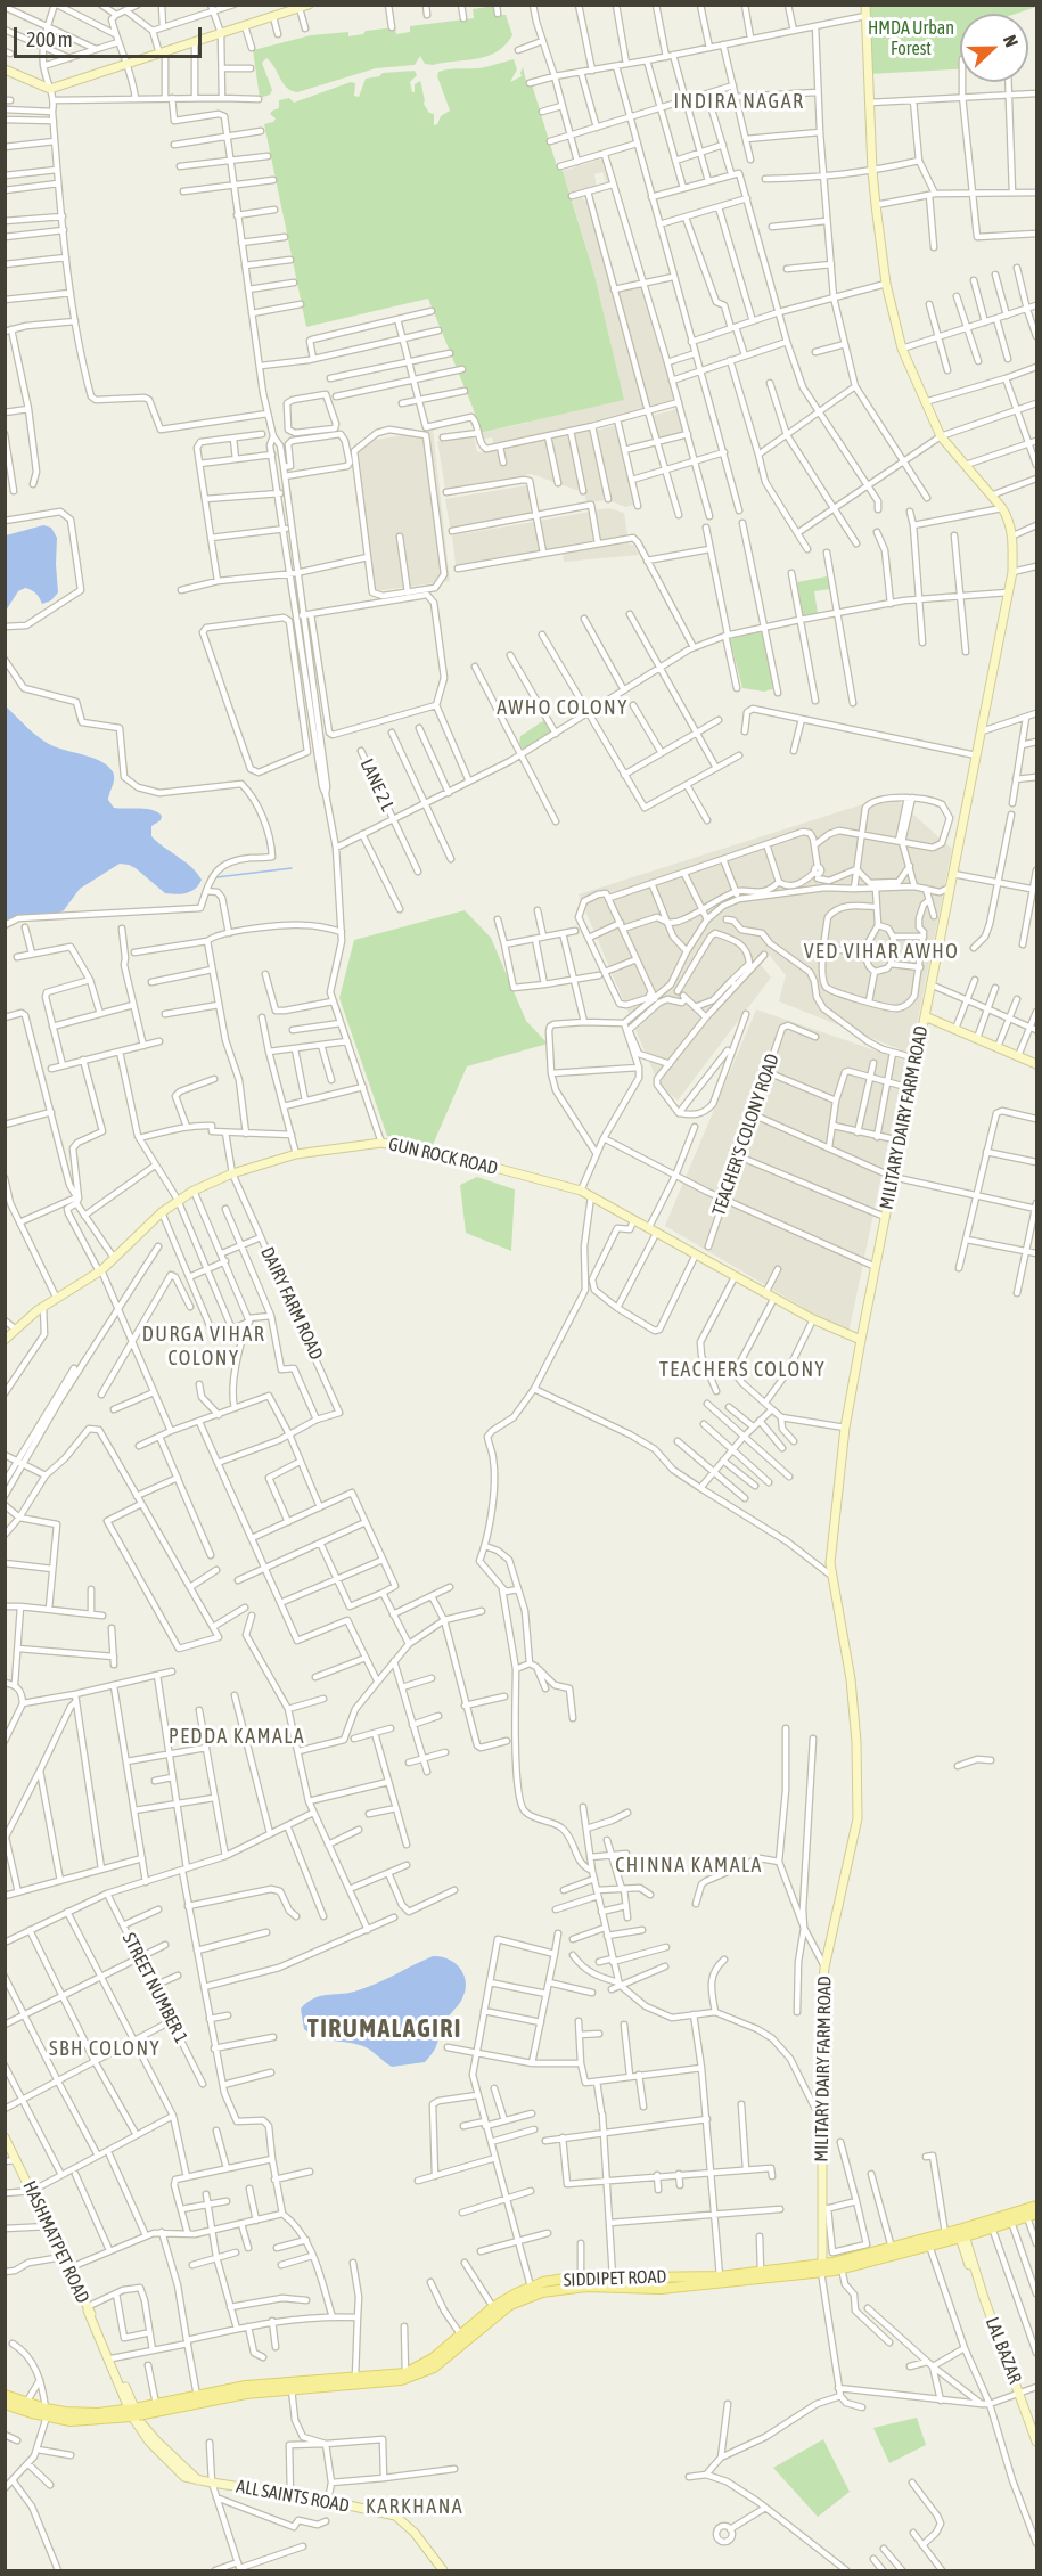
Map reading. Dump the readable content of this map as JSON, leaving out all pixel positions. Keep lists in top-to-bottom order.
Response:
{
  "streets": {
    "main road": [
      "MILITARY DAIRY FARM ROAD",
      "GUN ROCK ROAD",
      "HASHMATPET ROAD",
      "SIDDIPET ROAD",
      "LAL BAZAR",
      "ALL SAINTS ROAD"
    ],
    "street": [
      "LANE 2 L",
      "TEACHER'S COLONY ROAD",
      "DAIRY FARM ROAD",
      "STREET NUMBER 1"
    ]
  },
  "crossings": [
    ["MILITARY DAIRY FARM ROAD", "GUN ROCK ROAD"],
    ["MILITARY DAIRY FARM ROAD", "SIDDIPET ROAD"],
    ["GUN ROCK ROAD", "DAIRY FARM ROAD"],
    ["HASHMATPET ROAD", "SIDDIPET ROAD"],
    ["HASHMATPET ROAD", "ALL SAINTS ROAD"],
    ["SIDDIPET ROAD", "LAL BAZAR"],
    ["SIDDIPET ROAD", "ALL SAINTS ROAD"]
  ],
  "districts": [
    "INDIRA NAGAR",
    "AWHO COLONY",
    "VED VIHAR AWHO",
    "DURGA VIHAR COLONY",
    "TEACHERS COLONY",
    "PEDDA KAMALA",
    "CHINNA KAMALA",
    "TIRUMALAGIRI",
    "SBH COLONY",
    "KARKHANA"
  ],
  "parks": ["HMDA Urban Forest"],
  "scale_bar": "200 m",
  "north": "right"
}
